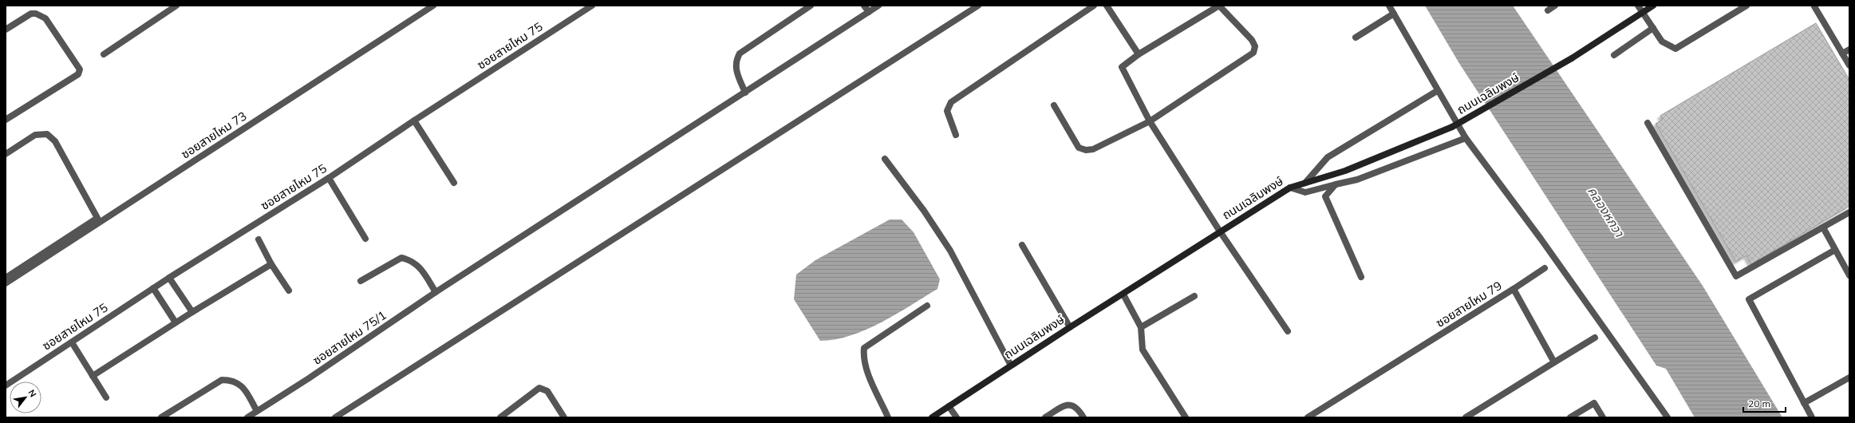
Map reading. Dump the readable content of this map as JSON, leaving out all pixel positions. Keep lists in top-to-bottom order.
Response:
{
  "streets": {
    "main road": ["ถนนเฉลิมพงษ์"],
    "street": [
      "ซอยสายไหม 75",
      "ซอยสายไหม 73",
      "ซอยสายไหม 79",
      "ซอยสายไหม 75/1"
    ]
  },
  "water": ["คลองหกวา"],
  "scale_bar": "20 m",
  "north": "top right"
}
